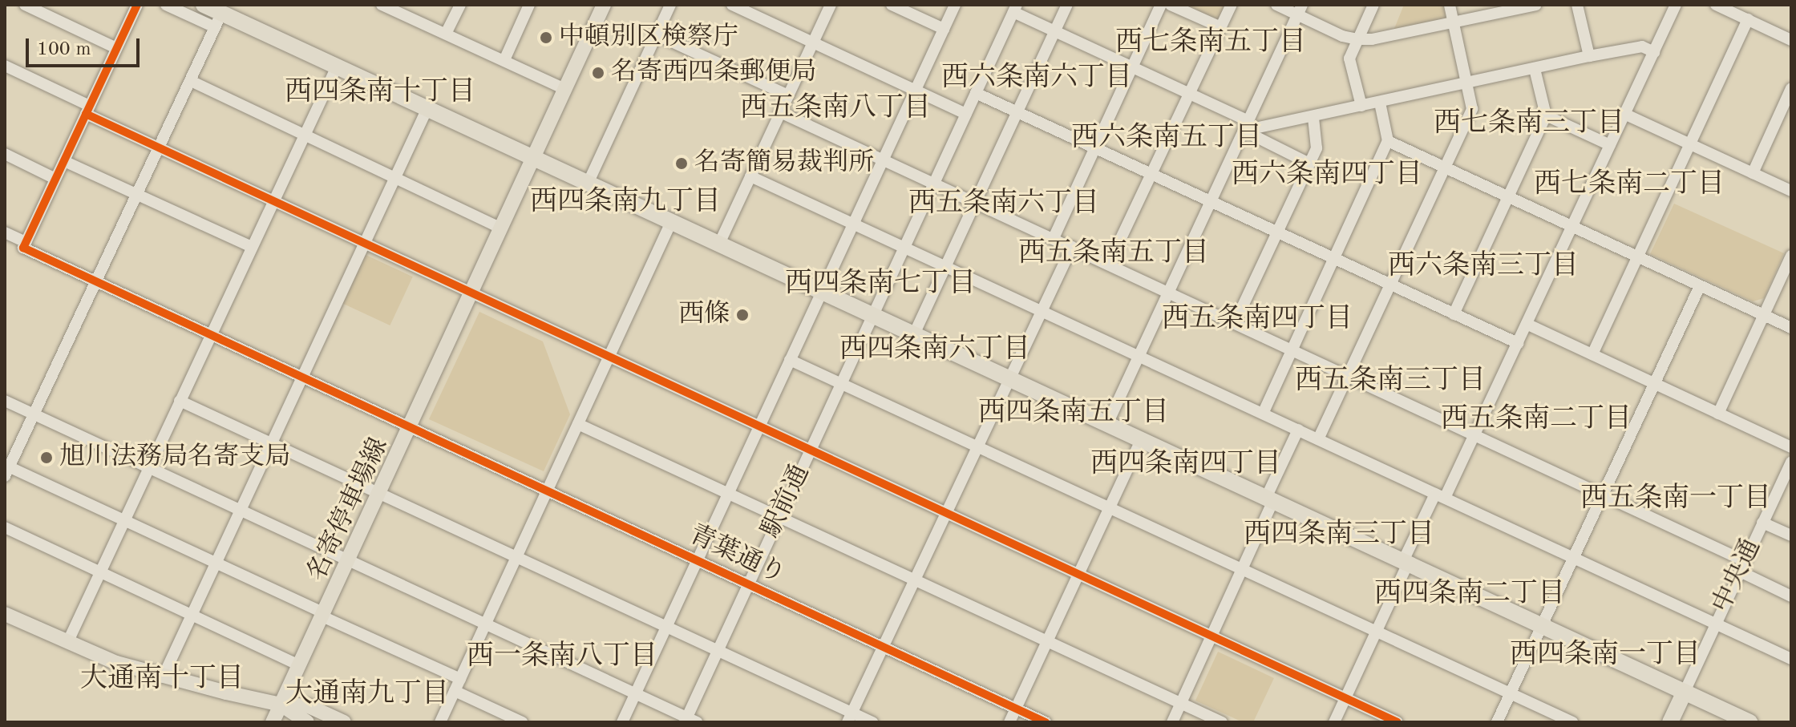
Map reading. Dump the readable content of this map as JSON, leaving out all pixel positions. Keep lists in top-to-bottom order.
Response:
{
  "streets": {
    "main road": ["名寄停車場線"],
    "street": ["駅前通", "青葉通り", "中央通"]
  },
  "crossings": [
    ["駅前通", "青葉通り"],
    ["名寄停車場線", "青葉通り"]
  ],
  "districts": [
    "西七条南五丁目",
    "西六条南六丁目",
    "西四条南十丁目",
    "西五条南八丁目",
    "西七条南三丁目",
    "西六条南五丁目",
    "西六条南四丁目",
    "西七条南二丁目",
    "西四条南九丁目",
    "西五条南六丁目",
    "西五条南五丁目",
    "西六条南三丁目",
    "西四条南七丁目",
    "西五条南四丁目",
    "西四条南六丁目",
    "西五条南三丁目",
    "西四条南五丁目",
    "西五条南二丁目",
    "西四条南四丁目",
    "西五条南一丁目",
    "西四条南三丁目",
    "西四条南二丁目",
    "西四条南一丁目",
    "西一条南八丁目",
    "大通南十丁目",
    "大通南九丁目"
  ],
  "places": [
    "中頓別区検察庁",
    "名寄西四条郵便局",
    "名寄簡易裁判所",
    "西條",
    "旭川法務局名寄支局"
  ],
  "scale_bar": "100 m"
}
